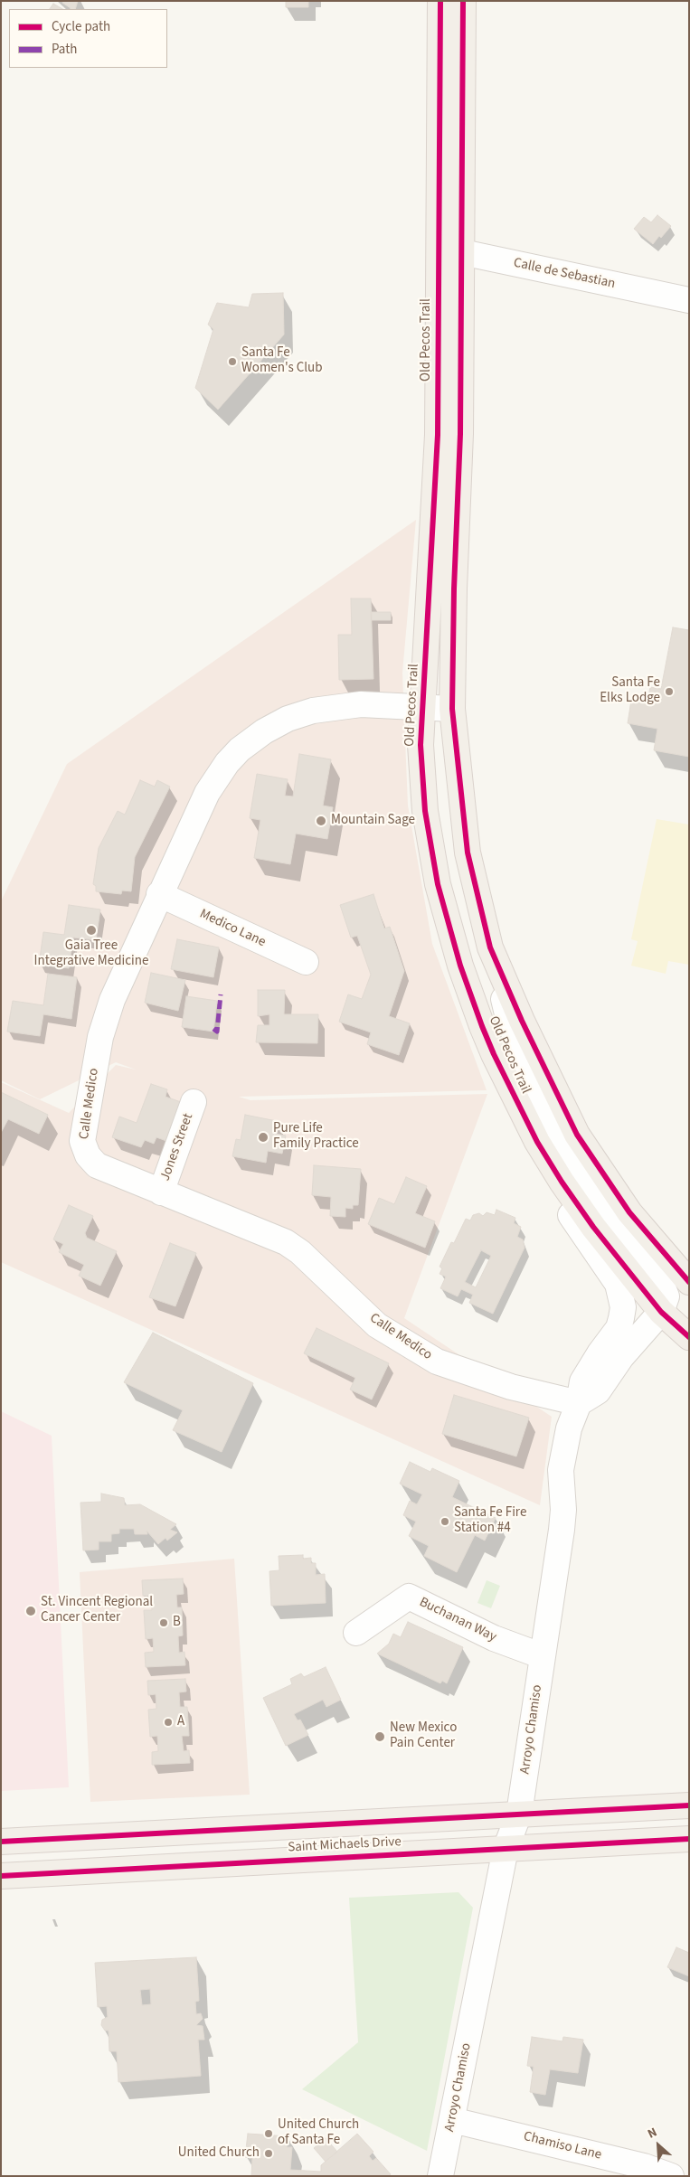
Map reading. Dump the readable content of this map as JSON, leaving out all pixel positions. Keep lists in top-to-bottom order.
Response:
{
  "streets": {
    "main road": ["Old Pecos Trail", "Saint Michaels Drive"],
    "street": [
      "Calle de Sebastian",
      "Medico Lane",
      "Calle Medico",
      "Jones Street",
      "Buchanan Way",
      "Arroyo Chamiso",
      "Chamiso Lane"
    ]
  },
  "crossings": [
    ["Calle de Sebastian", "Old Pecos Trail"],
    ["Old Pecos Trail", "Calle Medico"],
    ["Old Pecos Trail", "Arroyo Chamiso"],
    ["Medico Lane", "Calle Medico"],
    ["Calle Medico", "Jones Street"],
    ["Calle Medico", "Arroyo Chamiso"],
    ["Buchanan Way", "Arroyo Chamiso"],
    ["Arroyo Chamiso", "Saint Michaels Drive"],
    ["Arroyo Chamiso", "Chamiso Lane"]
  ],
  "places": [
    "Santa Fe Women's Club",
    "Santa Fe Elks Lodge",
    "Mountain Sage",
    "Gaia Tree Integrative Medicine",
    "Pure Life Family Practice",
    "Santa Fe Fire Station #4",
    "St. Vincent Regional Cancer Center",
    "B",
    "A",
    "New Mexico Pain Center",
    "United Church of Santa Fe",
    "United Church"
  ],
  "legend": ["Cycle path", "Path"],
  "north": "top left"
}
